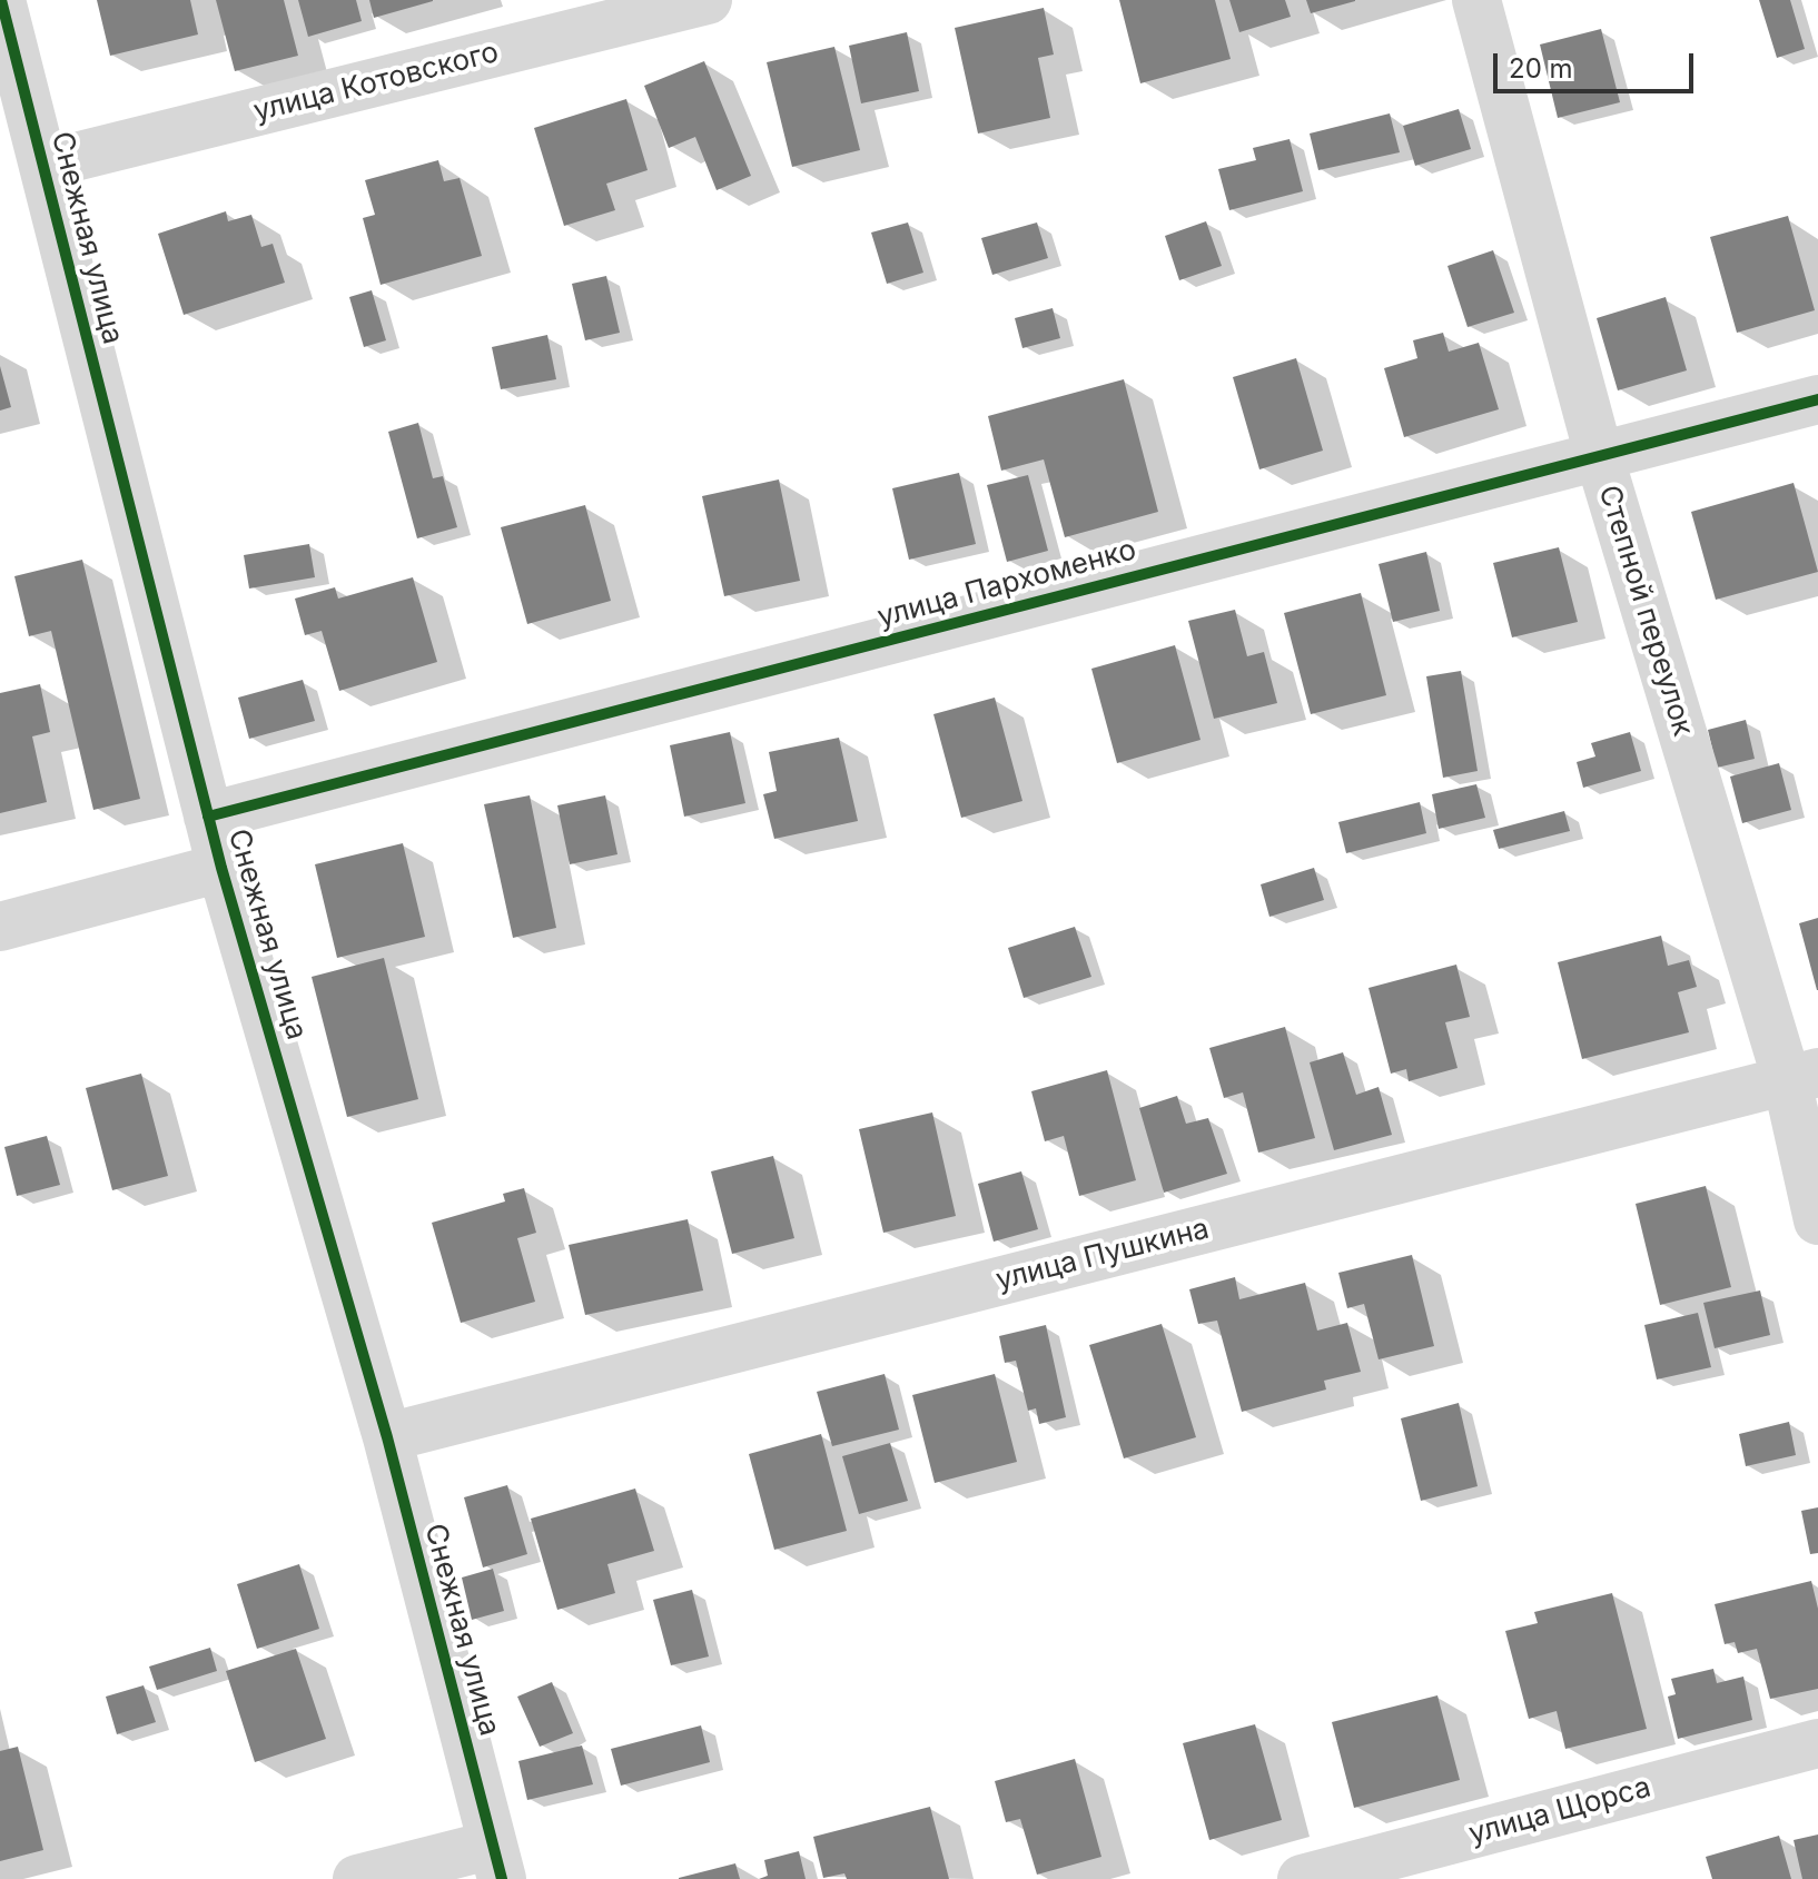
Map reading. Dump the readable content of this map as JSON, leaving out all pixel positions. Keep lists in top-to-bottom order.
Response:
{
  "streets": {
    "street": [
      "улица Котовского",
      "Снежная улица",
      "улица Пархоменко",
      "Степной переулок",
      "улица Пушкина",
      "улица Щорса"
    ]
  },
  "crossings": [
    ["улица Котовского", "Снежная улица"],
    ["Снежная улица", "улица Пархоменко"],
    ["Снежная улица", "улица Пушкина"],
    ["улица Пархоменко", "Степной переулок"],
    ["Степной переулок", "улица Пушкина"]
  ],
  "scale_bar": "20 m"
}
